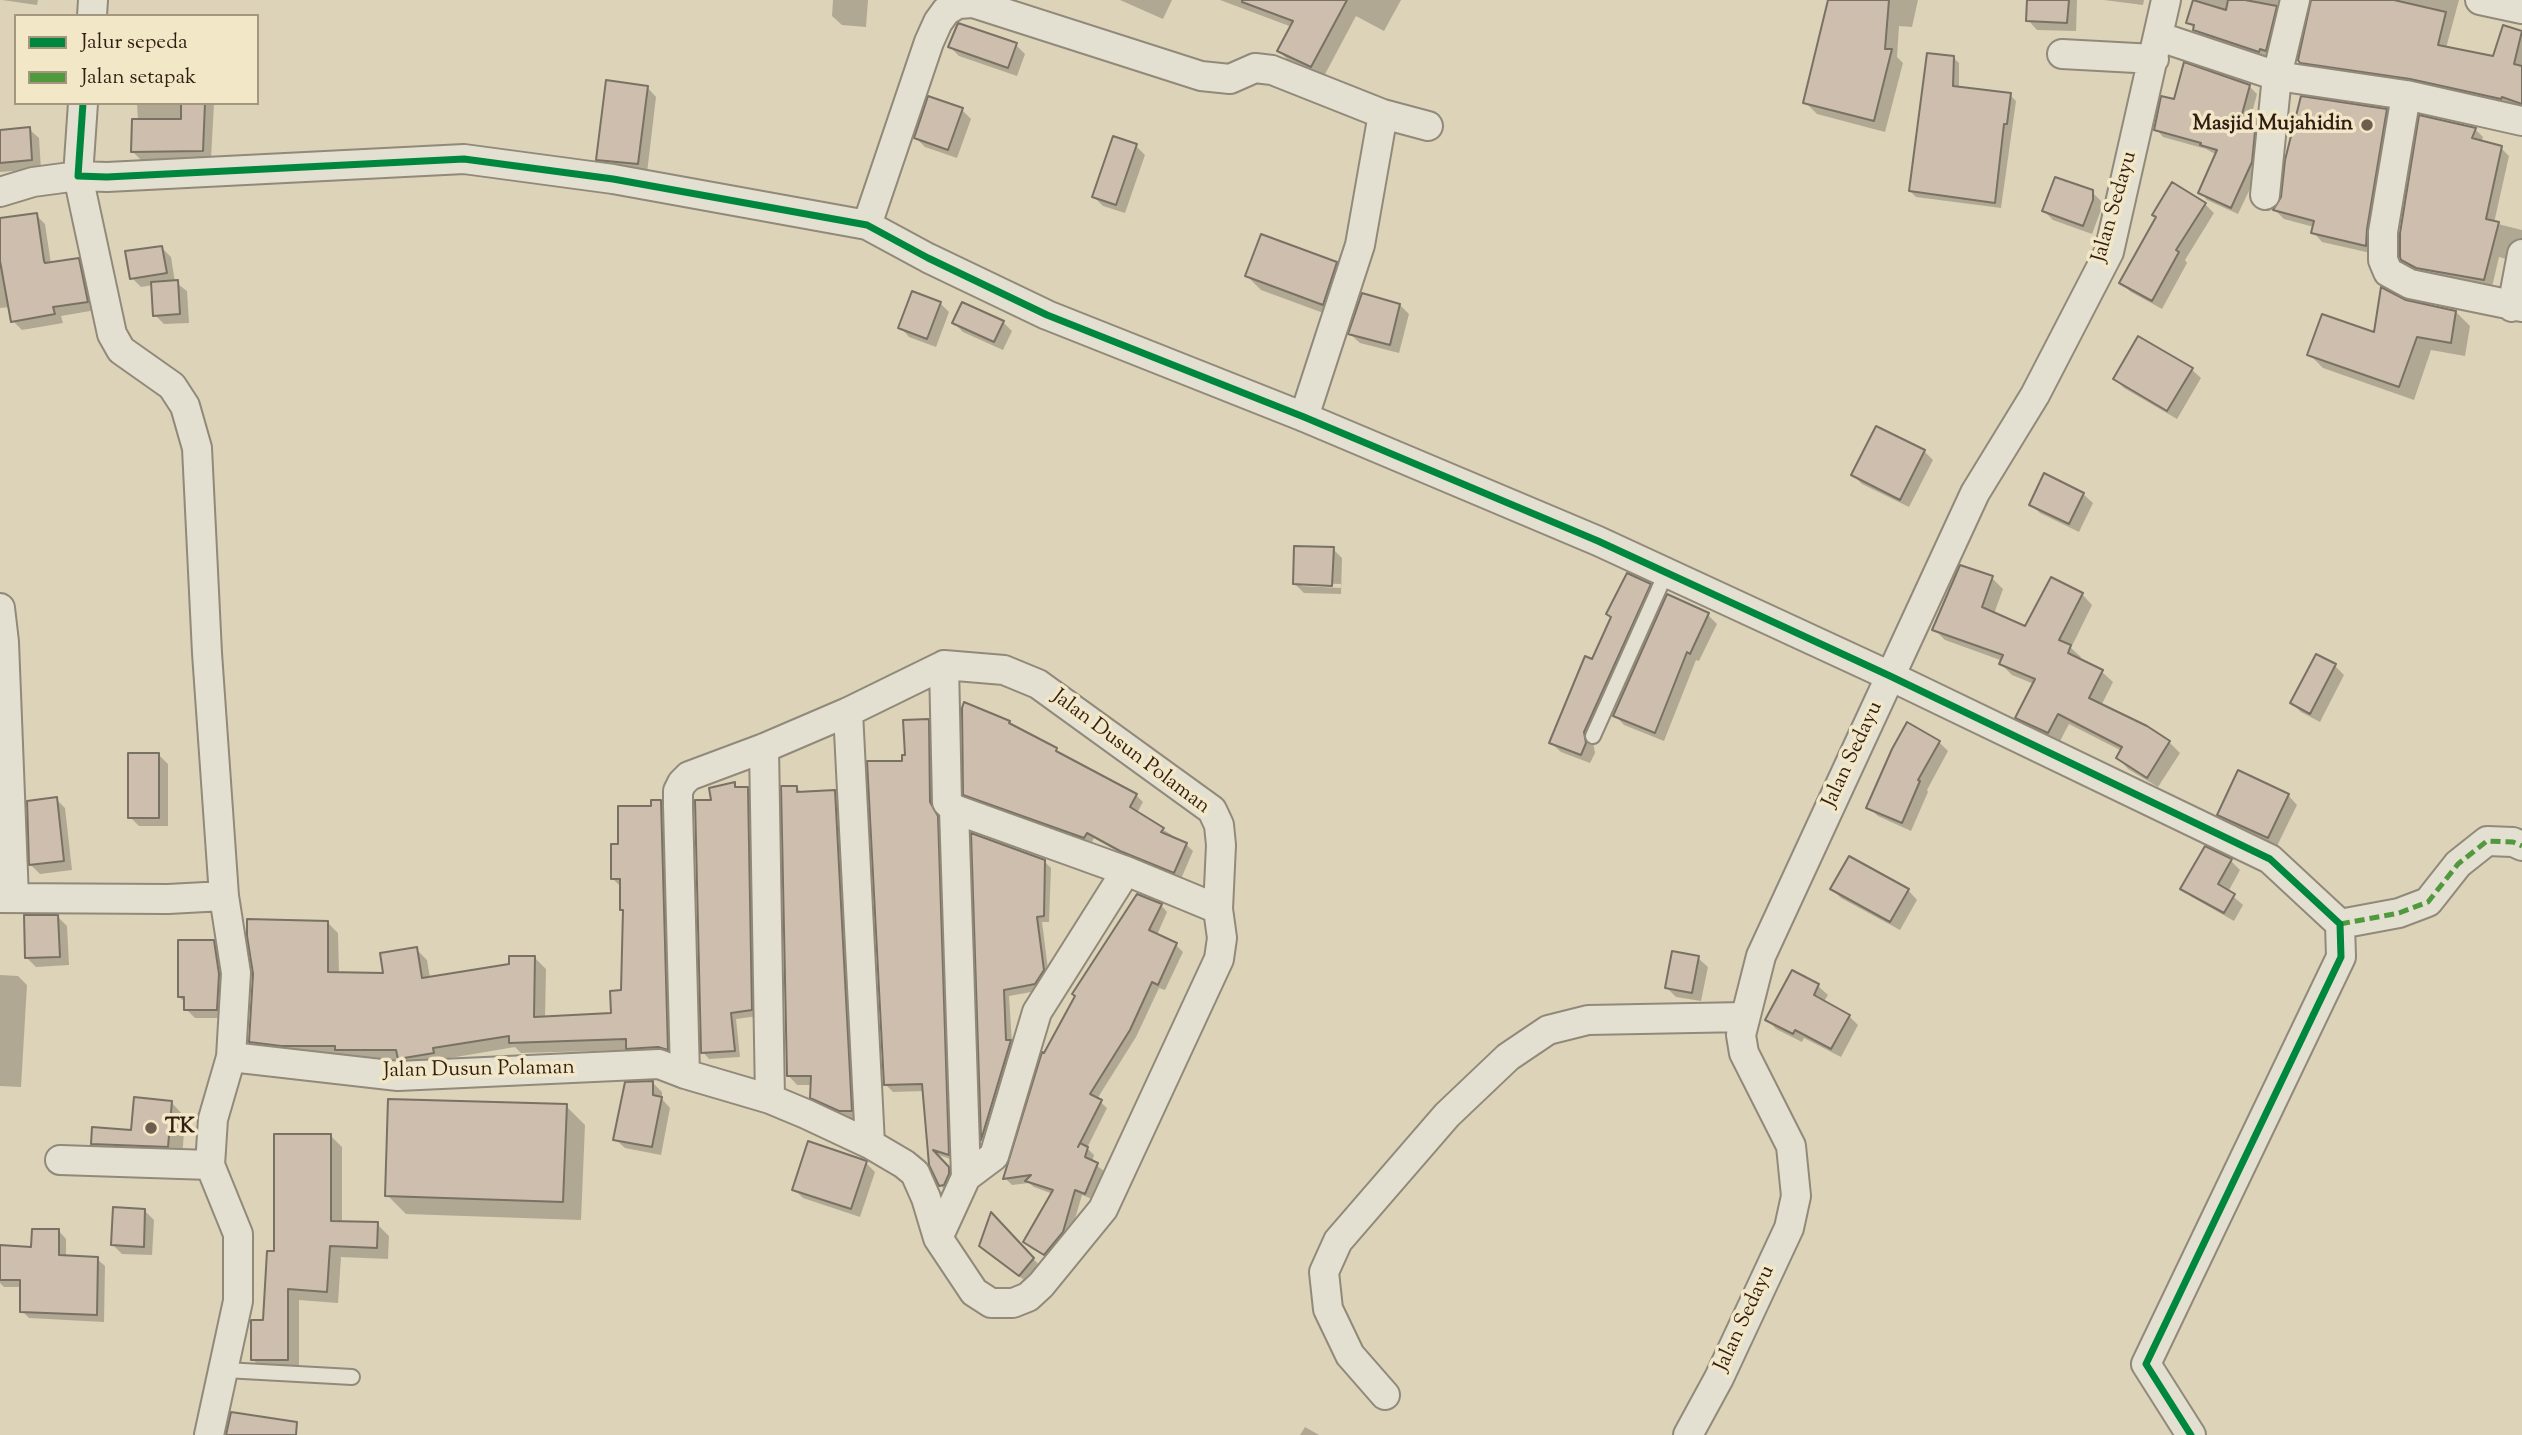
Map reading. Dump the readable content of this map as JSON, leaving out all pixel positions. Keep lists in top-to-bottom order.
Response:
{
  "streets": {
    "street": ["Jalan Sedayu", "Jalan Dusun Polaman"]
  },
  "places": ["Masjid Mujahidin", "TK"],
  "legend": ["Jalur sepeda", "Jalan setapak"]
}
